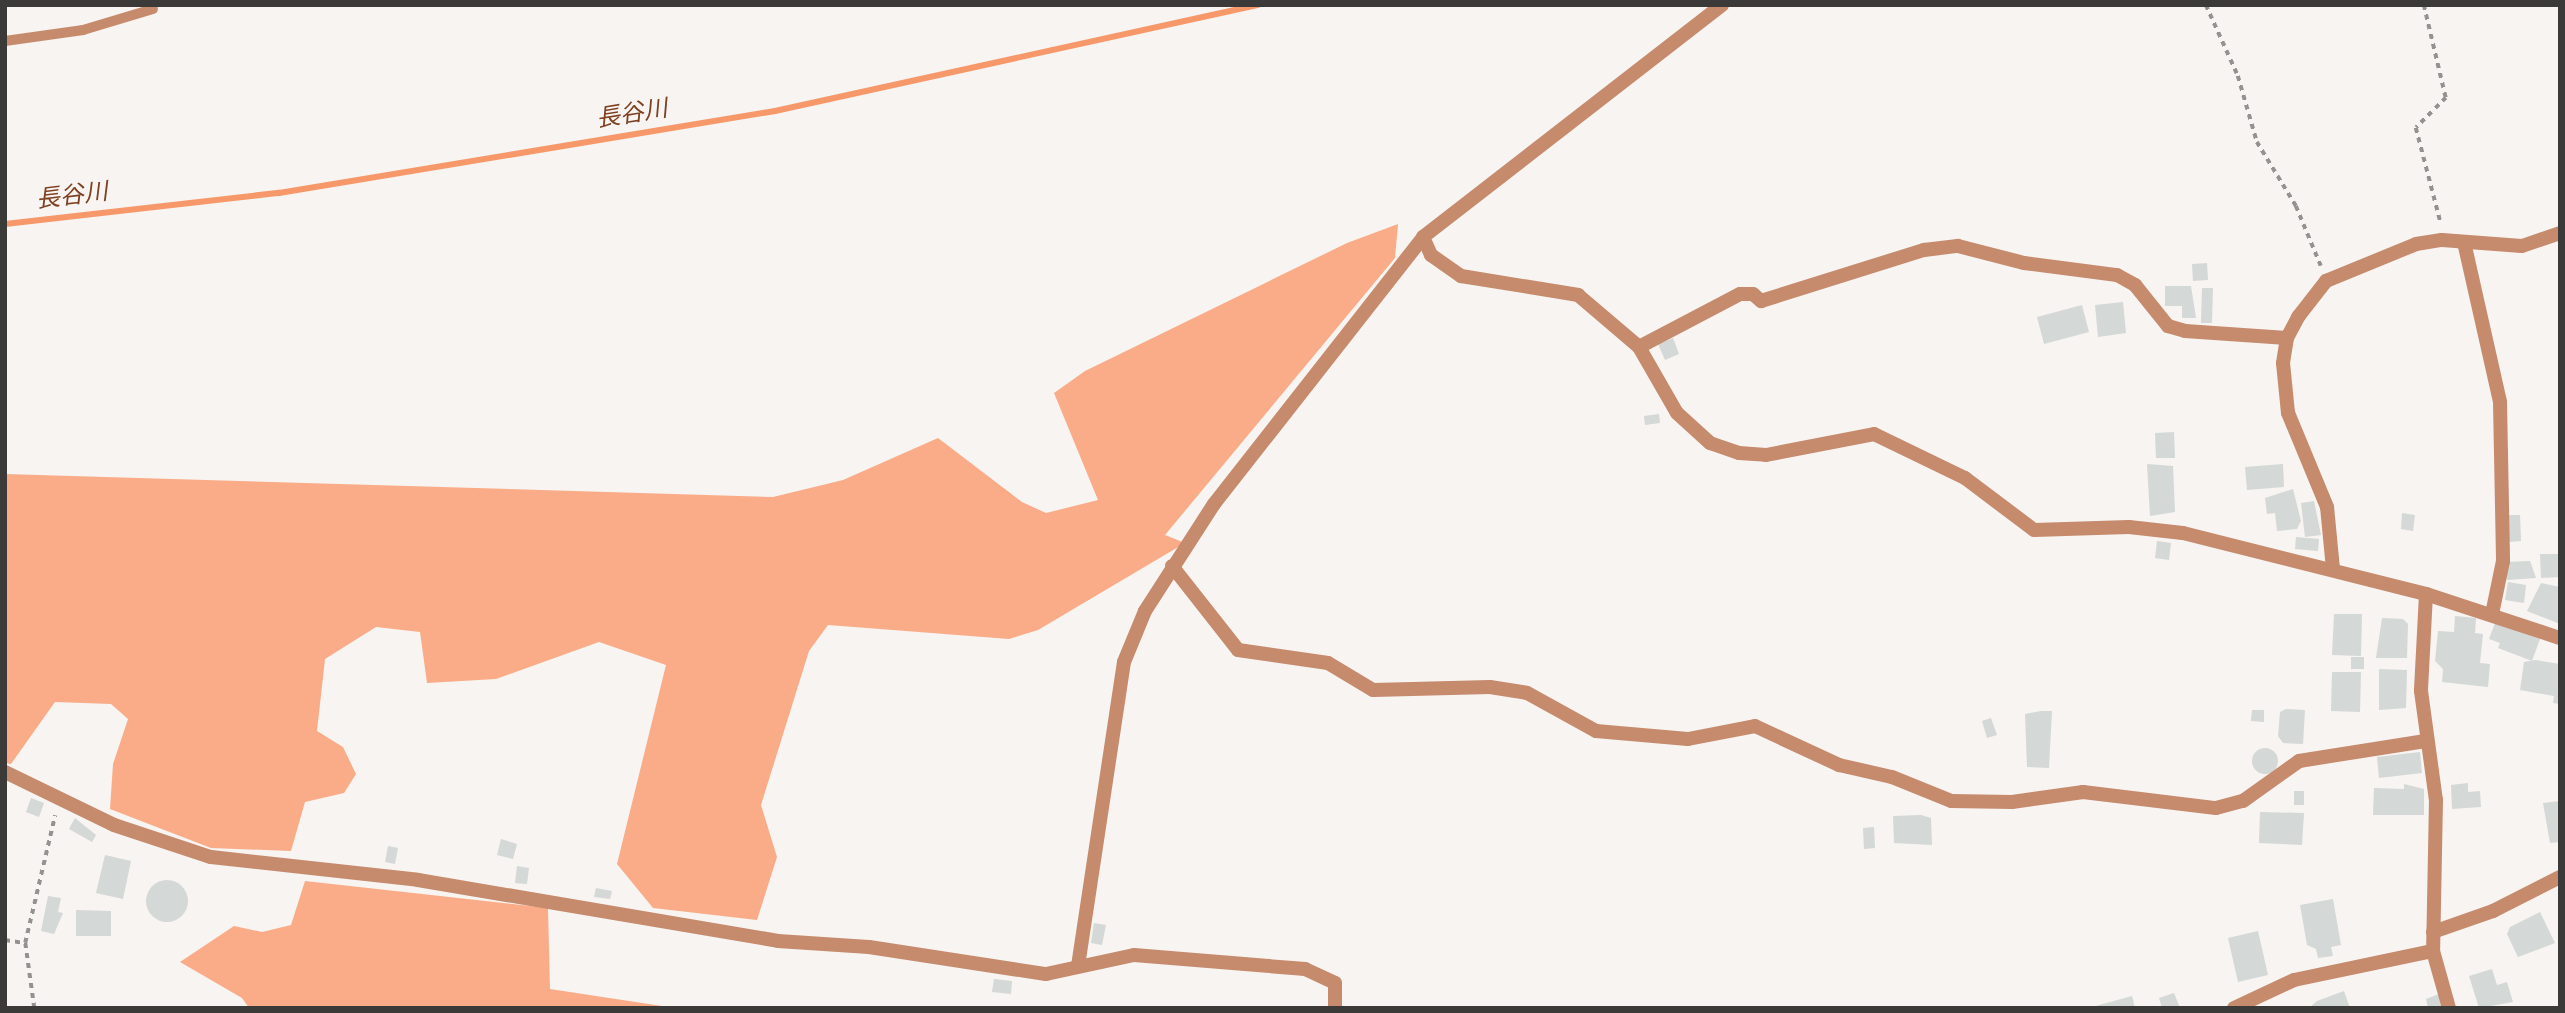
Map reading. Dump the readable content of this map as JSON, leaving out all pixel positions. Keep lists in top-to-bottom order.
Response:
{
  "water": ["長谷川"]
}
